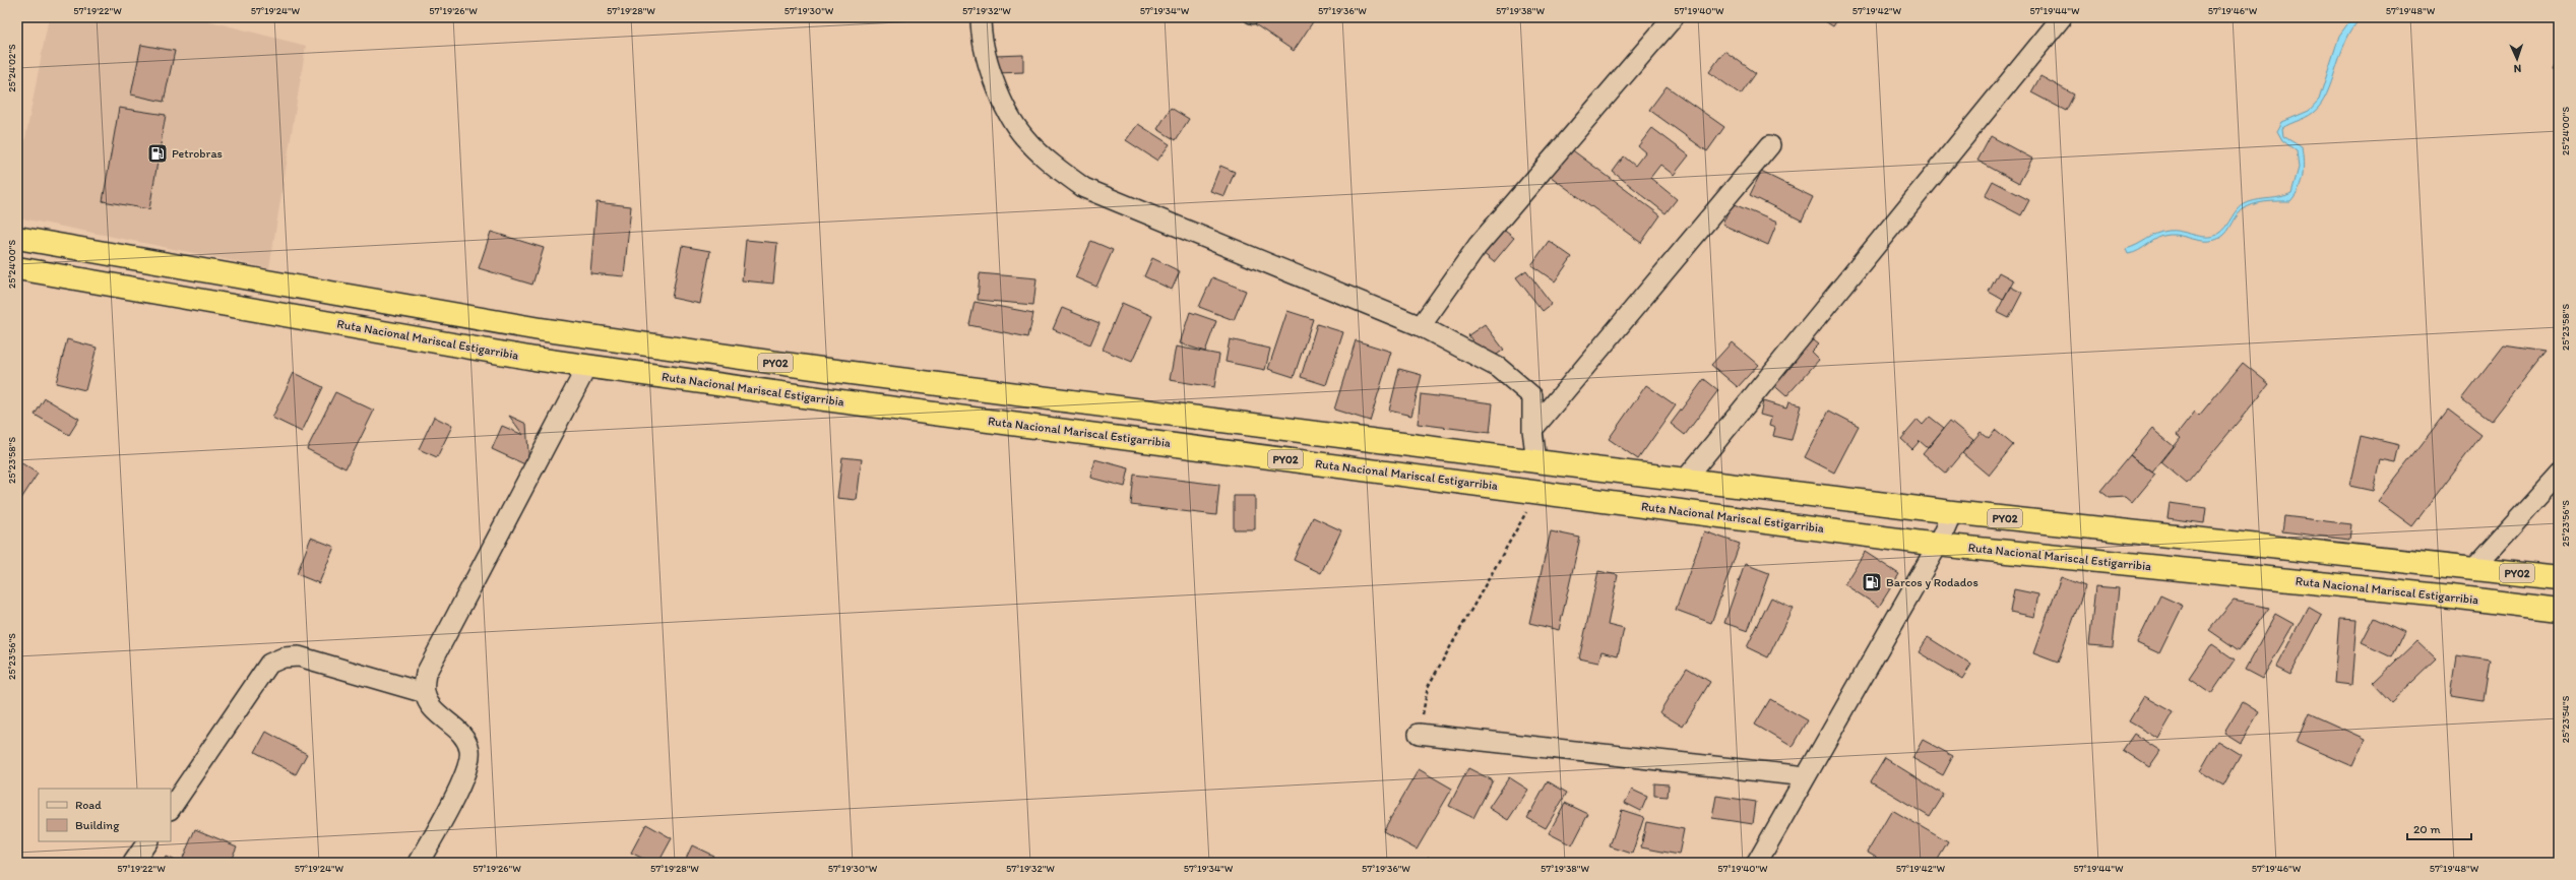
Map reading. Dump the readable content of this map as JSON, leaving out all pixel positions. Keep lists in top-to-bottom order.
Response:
{
  "streets": {
    "highway": ["Ruta Nacional Mariscal Estigarribia", "PY02"]
  },
  "places": {
    "fuel station": ["Petrobras", "Barcos y Rodados"]
  },
  "legend": ["Road", "Building"],
  "scale_bar": "20 m",
  "north": "bottom",
  "coordinates": [
    "57°19'22\"W",
    "57°19'24\"W",
    "57°19'26\"W",
    "57°19'28\"W",
    "57°19'30\"W",
    "57°19'32\"W",
    "57°19'34\"W",
    "57°19'36\"W",
    "57°19'38\"W",
    "57°19'40\"W",
    "57°19'42\"W",
    "57°19'44\"W",
    "57°19'46\"W",
    "57°19'48\"W",
    "25°24'02\"S",
    "25°24'00\"S",
    "25°23'58\"S",
    "25°23'56\"S",
    "25°23'54\"S"
  ]
}
